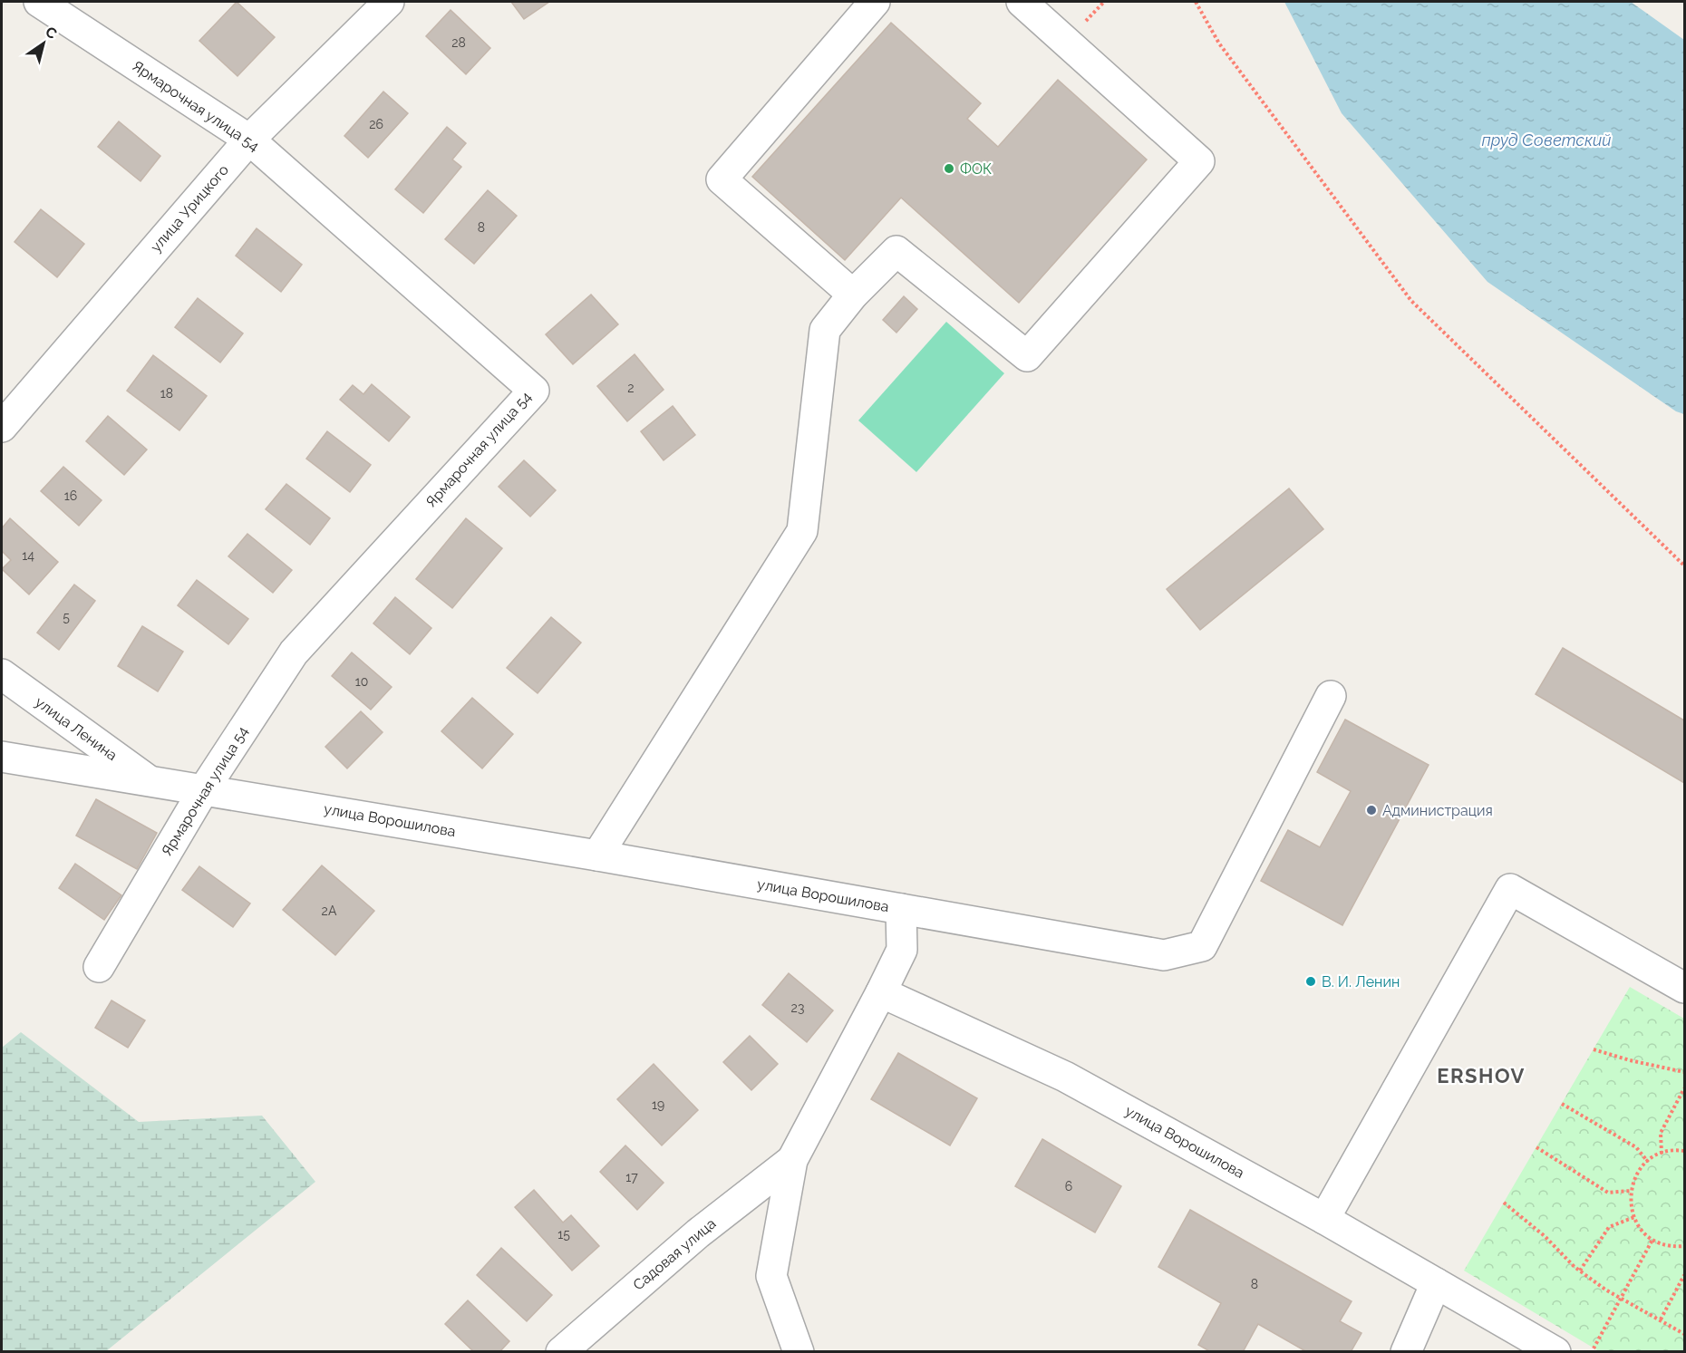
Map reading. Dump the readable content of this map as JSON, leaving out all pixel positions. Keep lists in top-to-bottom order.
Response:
{
  "streets": {
    "street": [
      "Ярмарочная улица 54",
      "улица Урицкого",
      "улица Ленина",
      "улица Ворошилова",
      "Садовая улица"
    ]
  },
  "crossings": [
    ["Ярмарочная улица 54", "улица Урицкого"],
    ["Ярмарочная улица 54", "улица Ворошилова"],
    ["улица Ленина", "улица Ворошилова"]
  ],
  "districts": ["ERSHOV"],
  "water": ["пруд Советский"],
  "places": ["ФОК", "Администрация", "В. И. Ленин"],
  "house_numbers": [
    "28",
    "26",
    "8",
    "2",
    "18",
    "16",
    "14",
    "5",
    "10",
    "2А",
    "23",
    "19",
    "17",
    "6",
    "15",
    "8"
  ],
  "north": "top right"
}
